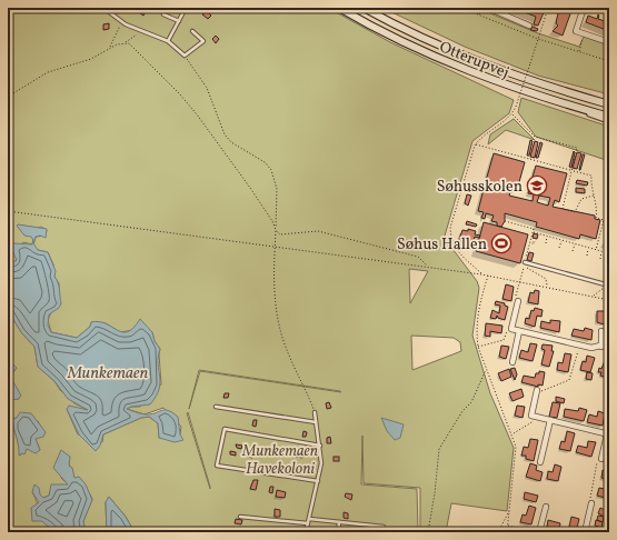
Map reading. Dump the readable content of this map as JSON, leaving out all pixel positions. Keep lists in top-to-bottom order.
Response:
{
  "streets": {
    "main road": ["Otterupvej"]
  },
  "water": ["Munkemaen"],
  "parks": ["Munkemaen Havekoloni"],
  "places": {
    "school or university": ["Søhusskolen"],
    "sports": ["Søhus Hallen"]
  }
}
